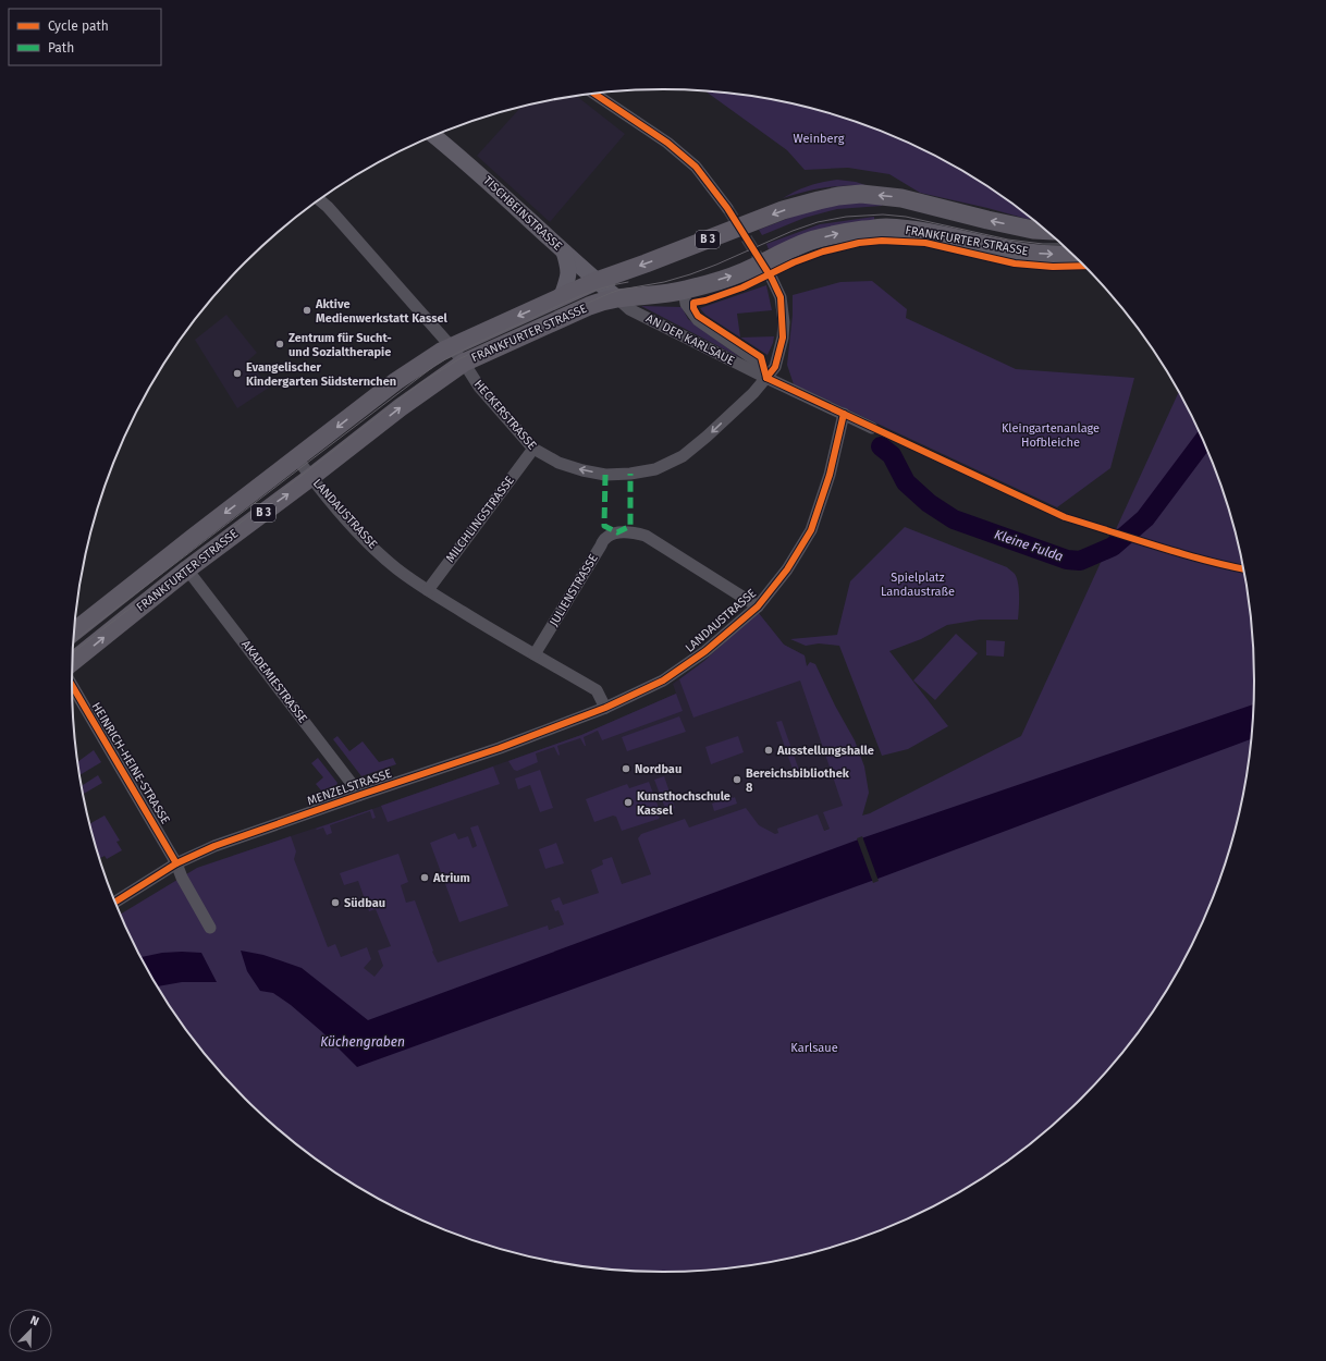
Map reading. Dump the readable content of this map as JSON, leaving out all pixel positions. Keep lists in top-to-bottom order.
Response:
{
  "streets": {
    "main road": ["TISCHBEINSTRASSE", "B 3", "FRANKFURTER STRASSE"],
    "street": [
      "AN DER KARLSAUE",
      "HECKERSTRASSE",
      "LANDAUSTRASSE",
      "MILCHLINGSTRASSE",
      "JULIENSTRASSE",
      "AKADEMIESTRASSE",
      "HEINRICH-HEINE-STRASSE",
      "MENZELSTRASSE"
    ]
  },
  "crossings": [
    ["TISCHBEINSTRASSE", "FRANKFURTER STRASSE"],
    ["TISCHBEINSTRASSE", "AN DER KARLSAUE"],
    ["FRANKFURTER STRASSE", "AN DER KARLSAUE"],
    ["FRANKFURTER STRASSE", "HECKERSTRASSE"],
    ["FRANKFURTER STRASSE", "LANDAUSTRASSE"],
    ["FRANKFURTER STRASSE", "AKADEMIESTRASSE"],
    ["AN DER KARLSAUE", "HECKERSTRASSE"],
    ["AN DER KARLSAUE", "LANDAUSTRASSE"],
    ["HECKERSTRASSE", "MILCHLINGSTRASSE"],
    ["LANDAUSTRASSE", "MILCHLINGSTRASSE"],
    ["LANDAUSTRASSE", "JULIENSTRASSE"],
    ["LANDAUSTRASSE", "MENZELSTRASSE"],
    ["AKADEMIESTRASSE", "MENZELSTRASSE"],
    ["HEINRICH-HEINE-STRASSE", "MENZELSTRASSE"]
  ],
  "water": ["Kleine Fulda", "Küchengraben"],
  "parks": [
    "Weinberg",
    "Kleingartenanlage Hofbleiche",
    "Spielplatz Landaustraße",
    "Karlsaue"
  ],
  "places": [
    "Aktive Medienwerkstatt Kassel",
    "Zentrum für Sucht- und Sozialtherapie",
    "Evangelischer Kindergarten Südsternchen",
    "Ausstellungshalle",
    "Nordbau",
    "Bereichsbibliothek 8",
    "Kunsthochschule Kassel",
    "Atrium",
    "Südbau"
  ],
  "legend": ["Cycle path", "Path"],
  "north": "top right"
}
